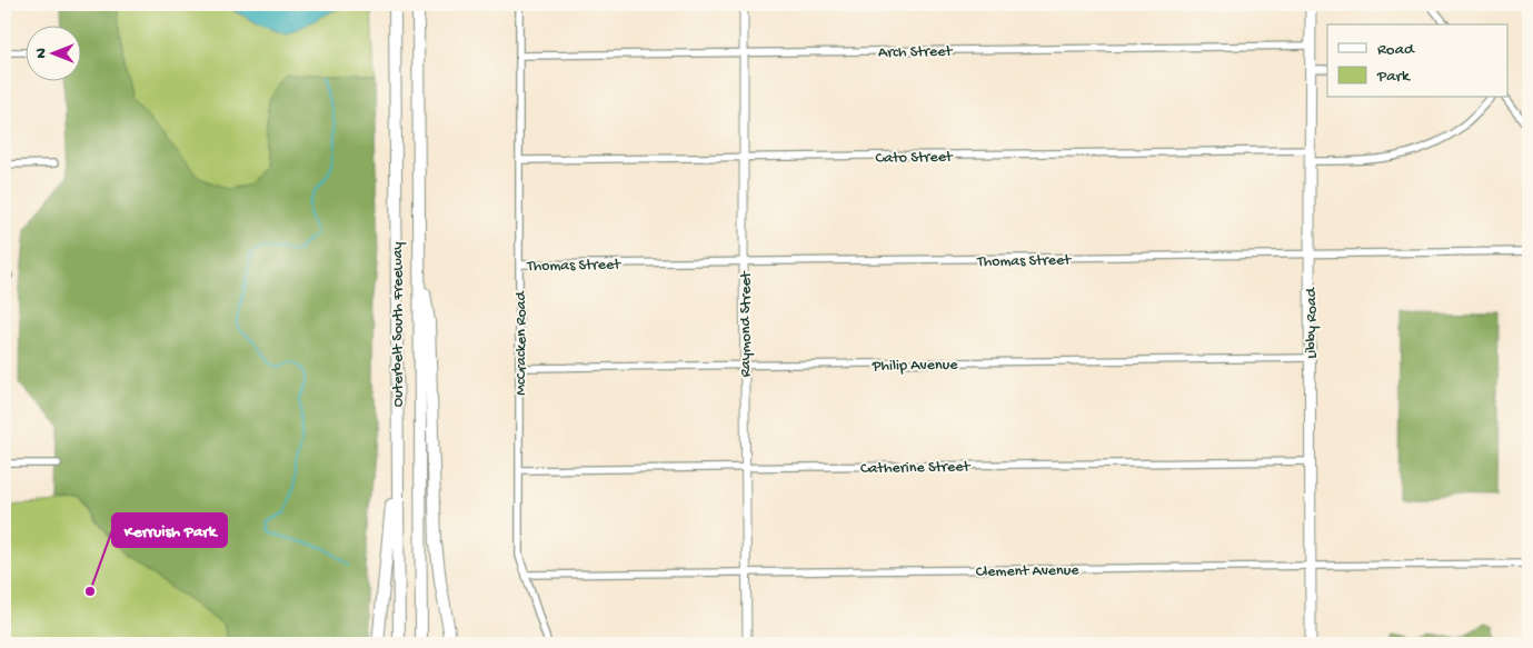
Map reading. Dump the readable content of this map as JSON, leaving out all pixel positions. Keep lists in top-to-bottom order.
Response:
{
  "streets": {
    "highway": ["Outerbelt South Freeway"],
    "main road": ["Libby Road"],
    "street": [
      "Arch Street",
      "Cato Street",
      "Thomas Street",
      "Raymond Street",
      "McCracken Road",
      "Philip Avenue",
      "Catherine Street",
      "Clement Avenue"
    ]
  },
  "crossings": [
    ["Arch Street", "Libby Road"],
    ["Arch Street", "Raymond Street"],
    ["Arch Street", "McCracken Road"],
    ["Cato Street", "Libby Road"],
    ["Cato Street", "Raymond Street"],
    ["Cato Street", "McCracken Road"],
    ["Thomas Street", "Libby Road"],
    ["Thomas Street", "Raymond Street"],
    ["Thomas Street", "McCracken Road"],
    ["Libby Road", "Philip Avenue"],
    ["Libby Road", "Catherine Street"],
    ["Libby Road", "Clement Avenue"],
    ["Raymond Street", "Philip Avenue"],
    ["Raymond Street", "Catherine Street"],
    ["Raymond Street", "Clement Avenue"],
    ["McCracken Road", "Philip Avenue"],
    ["McCracken Road", "Catherine Street"],
    ["McCracken Road", "Clement Avenue"]
  ],
  "places": ["Kerruish Park"],
  "legend": ["Road", "Park"],
  "north": "left"
}
